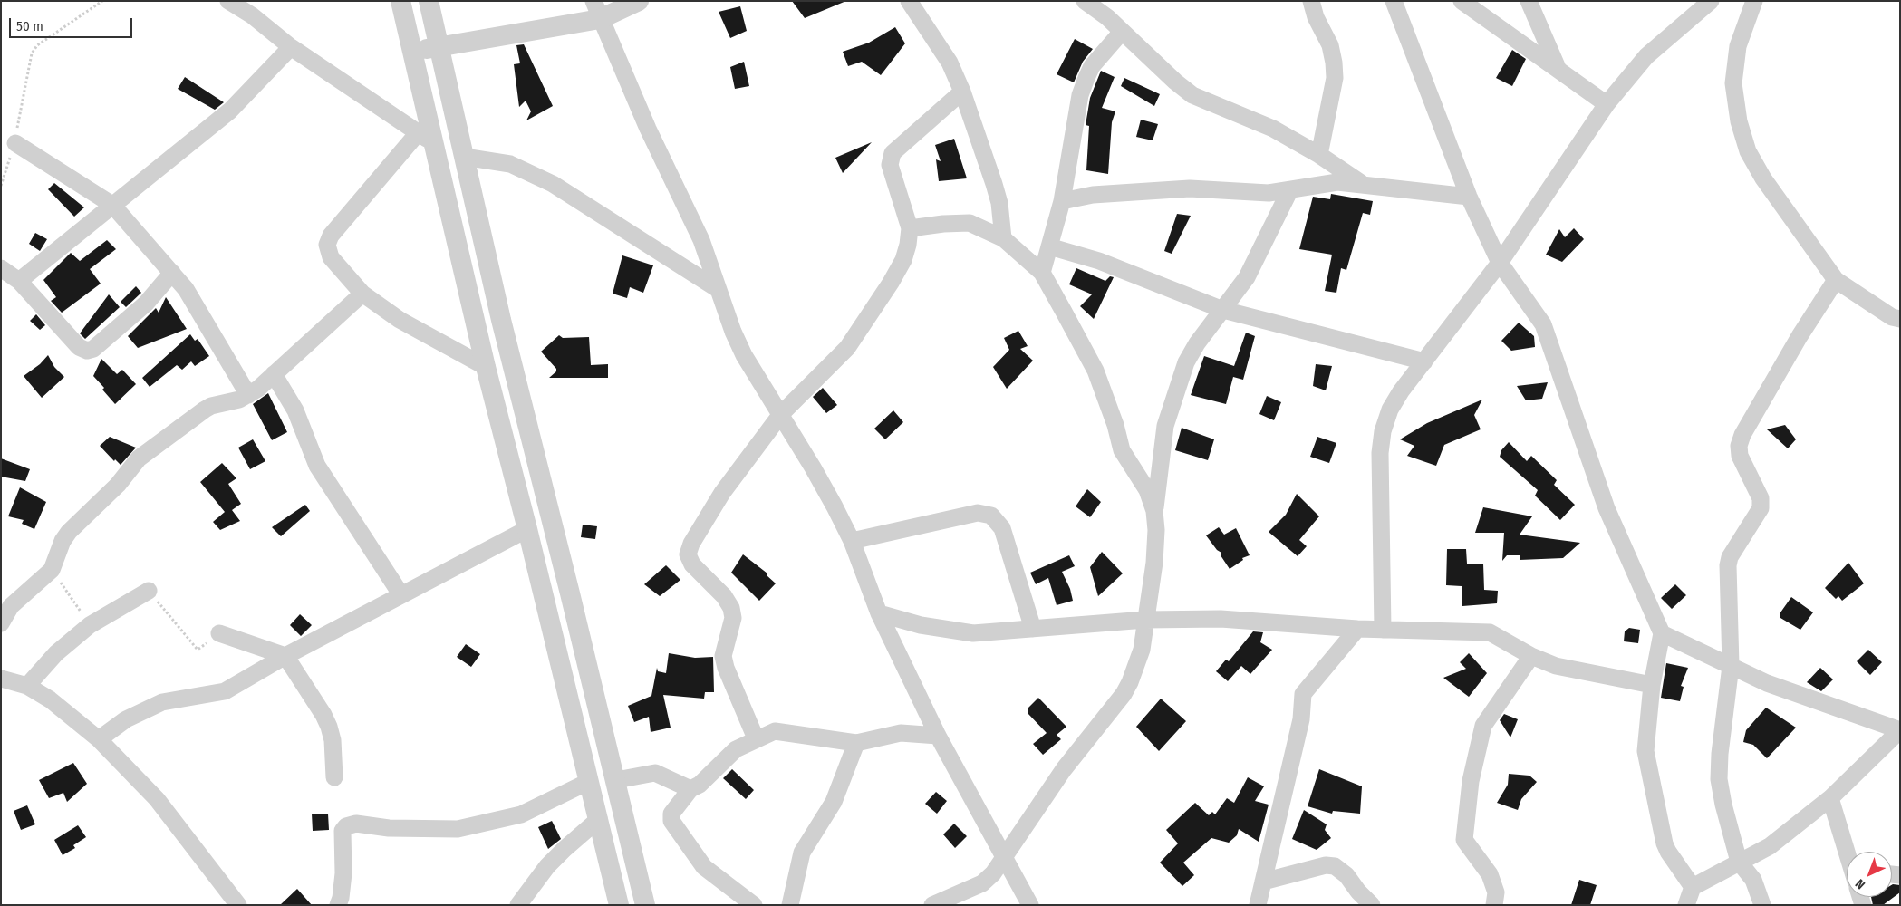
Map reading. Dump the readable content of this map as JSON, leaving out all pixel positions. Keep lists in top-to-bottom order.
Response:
{
  "scale_bar": "50 m",
  "north": "bottom left"
}
